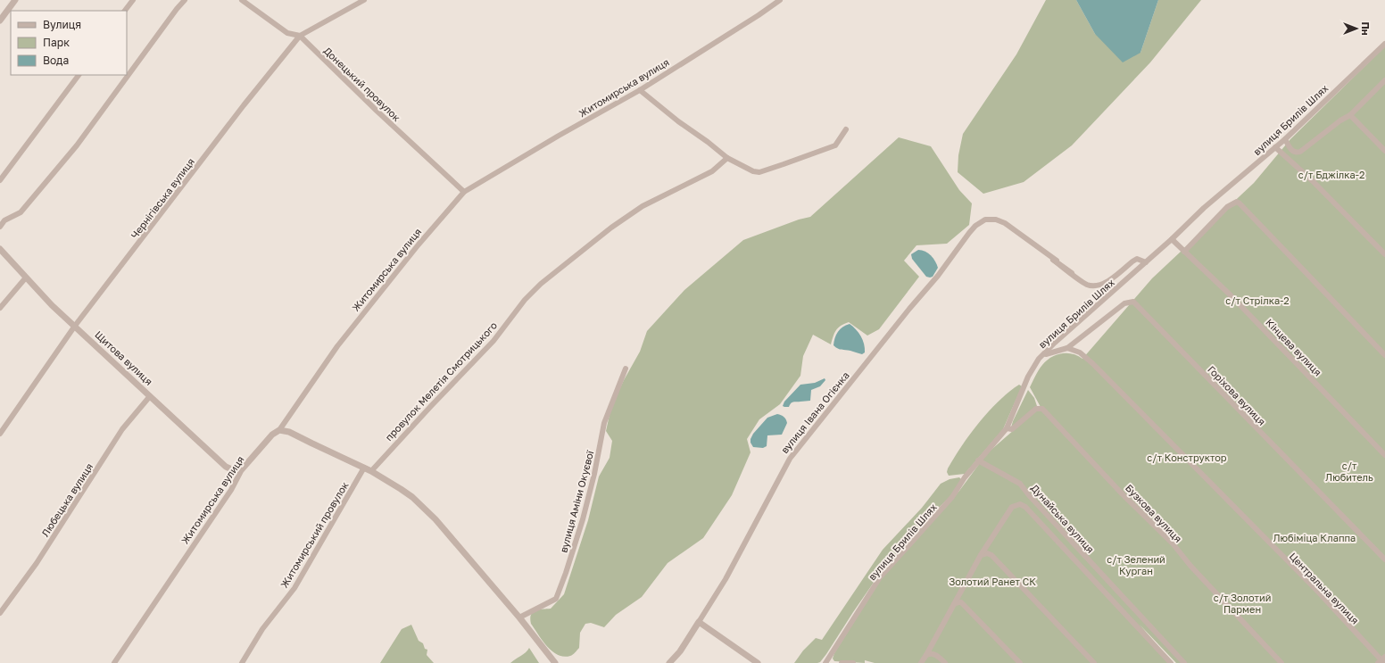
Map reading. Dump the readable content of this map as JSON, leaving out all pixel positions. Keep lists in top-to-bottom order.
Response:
{
  "streets": {
    "street": [
      "Донецький провулок",
      "Житомирська вулиця",
      "вулиця Брилів Шлях",
      "Чернігівська вулиця",
      "Кінцева вулиця",
      "Щитова вулиця",
      "провулок Мелетія Смотрицького",
      "Горіхова вулиця",
      "вулиця Івана Огієнка",
      "Любецька вулиця",
      "вулиця Аміни Окуєвої",
      "Бузкова вулиця",
      "Дунайська вулиця",
      "Житомирський провулок",
      "Центральна вулиця"
    ]
  },
  "crossings": [
    ["Донецький провулок", "Житомирська вулиця"],
    ["Донецький провулок", "Чернігівська вулиця"],
    ["Житомирська вулиця", "Щитова вулиця"],
    ["вулиця Брилів Шлях", "Кінцева вулиця"],
    ["вулиця Брилів Шлях", "Бузкова вулиця"],
    ["вулиця Брилів Шлях", "Дунайська вулиця"],
    ["Чернігівська вулиця", "Щитова вулиця"],
    ["Щитова вулиця", "Любецька вулиця"],
    ["Горіхова вулиця", "Центральна вулиця"]
  ],
  "parks": [
    "с/т Бджілка-2",
    "с/т Стрілка-2",
    "с/т Конструктор",
    "с/т Любитель",
    "Любіміца Клаппа",
    "с/т Зелений Курган",
    "Золотий Ранет СК",
    "с/т Золотий Пармен"
  ],
  "legend": ["Вулиця", "Парк", "Вода"],
  "north": "right"
}
